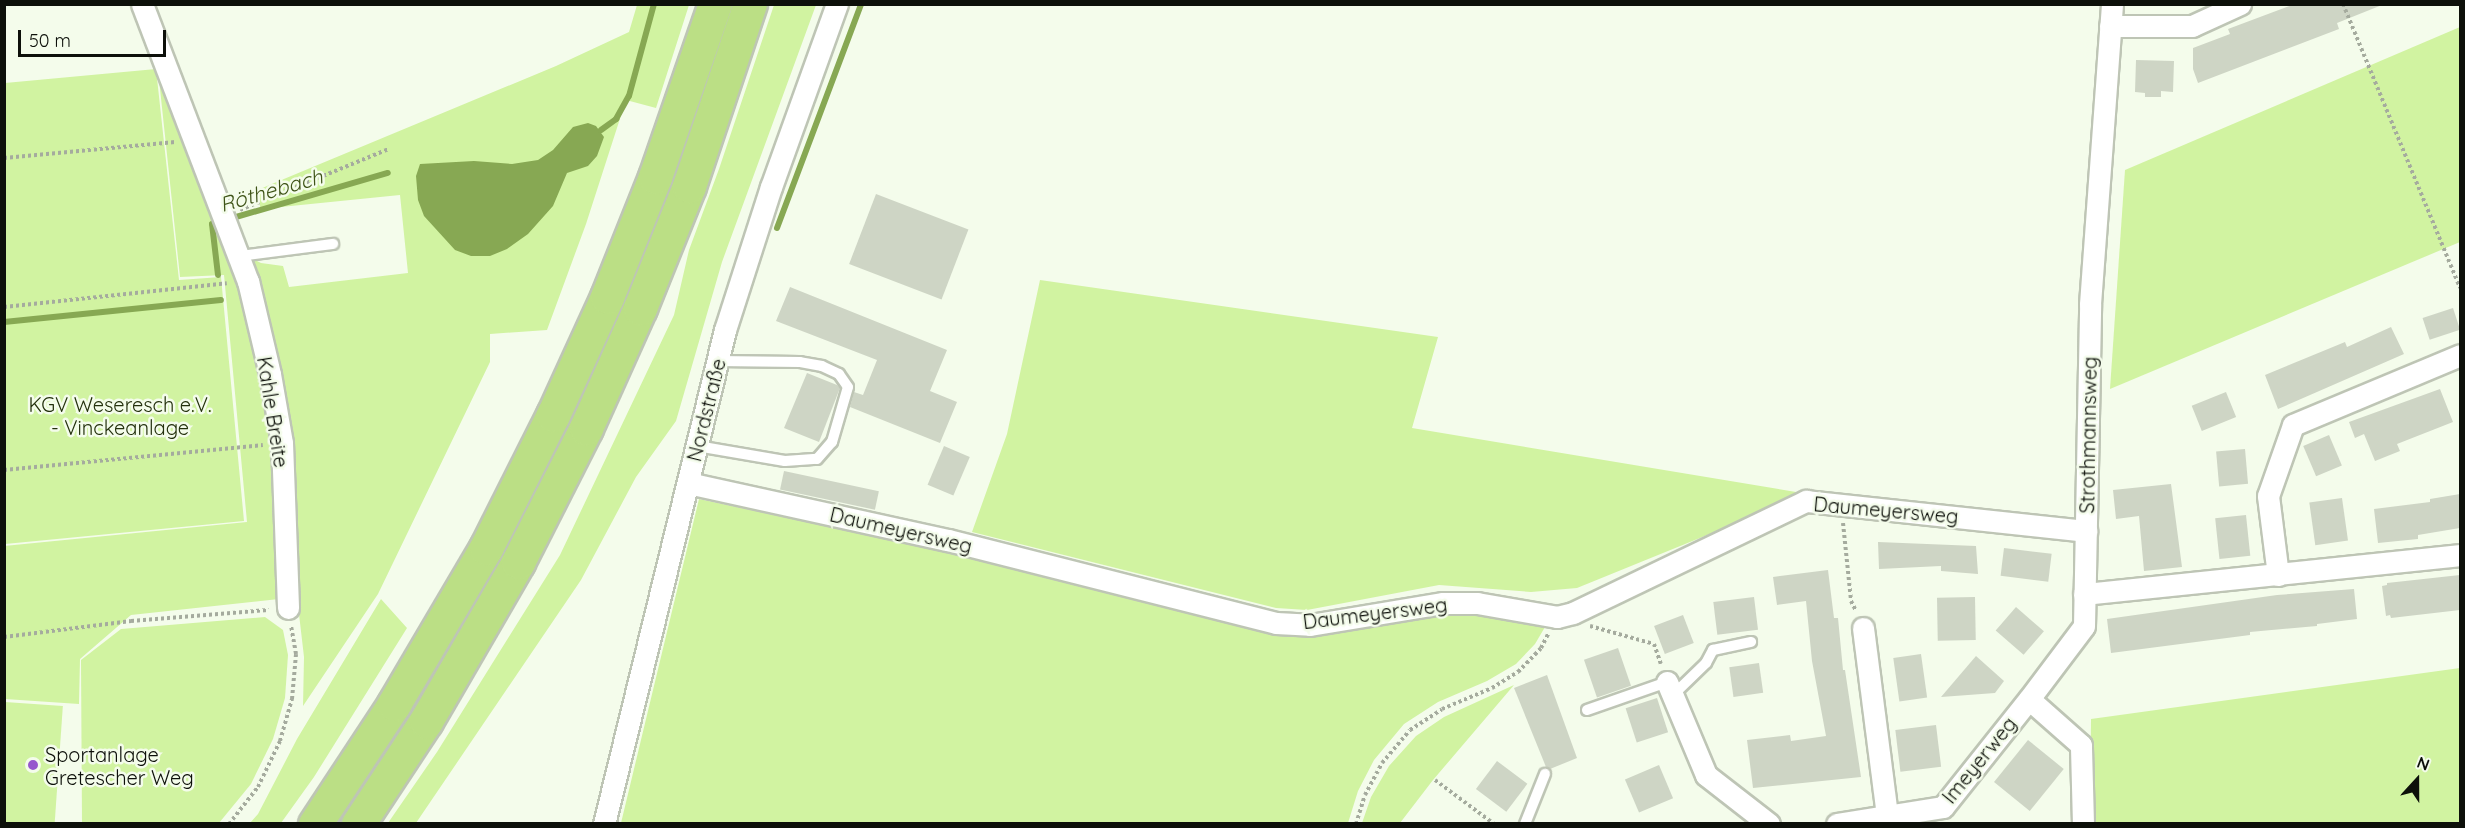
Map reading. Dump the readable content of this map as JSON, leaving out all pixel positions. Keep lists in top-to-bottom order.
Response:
{
  "streets": {
    "street": [
      "Nordstraße",
      "Kahle Breite",
      "Strothmannsweg",
      "Daumeyersweg",
      "Imeyerweg"
    ]
  },
  "crossings": [
    ["Nordstraße", "Daumeyersweg"],
    ["Strothmannsweg", "Daumeyersweg"],
    ["Strothmannsweg", "Imeyerweg"]
  ],
  "water": ["Röthebach"],
  "parks": ["KGV Weseresch e.V. - Vinckeanlage"],
  "places": ["Sportanlage Gretescher Weg"],
  "scale_bar": "50 m",
  "north": "top"
}
